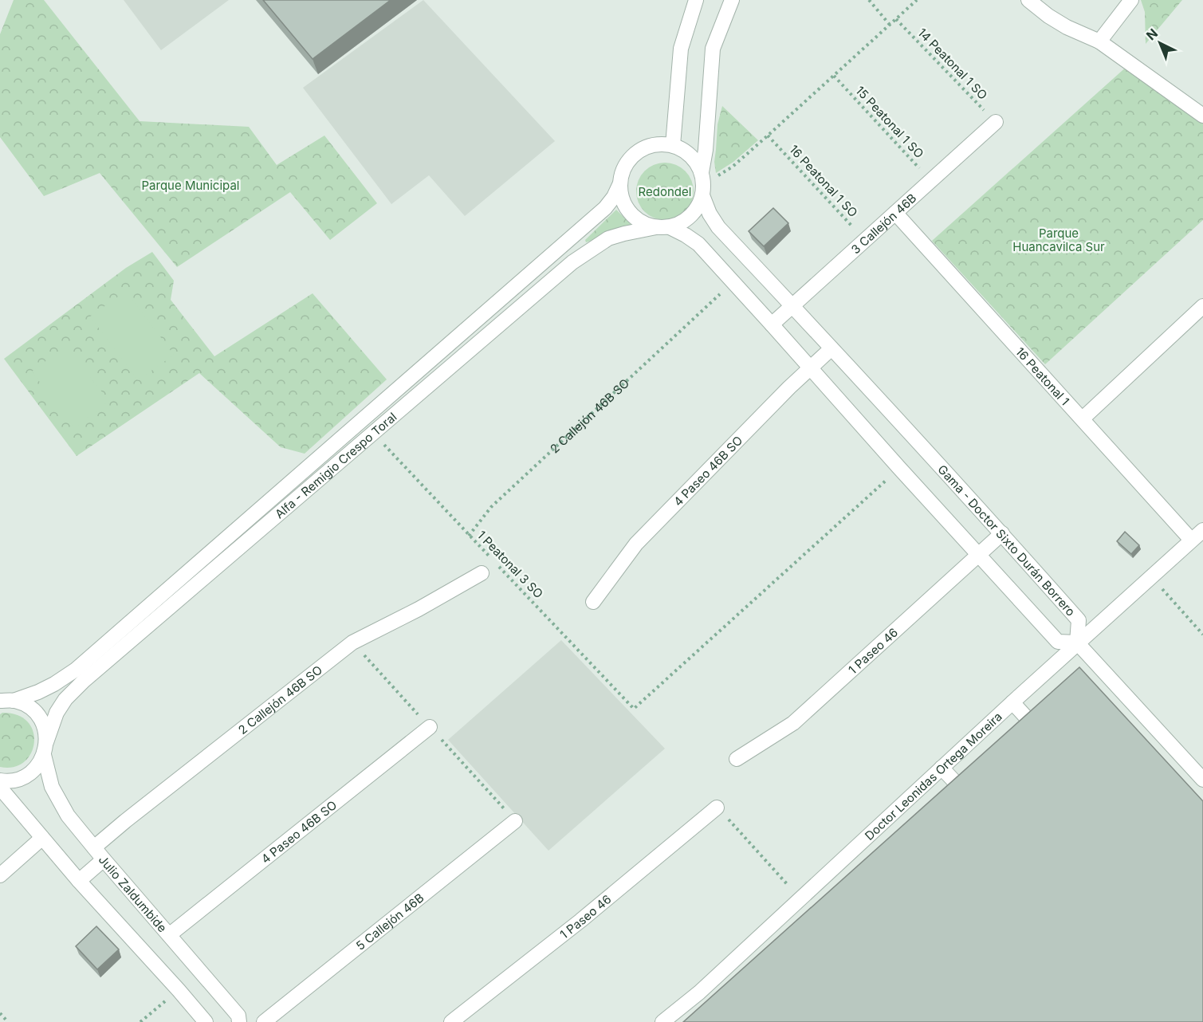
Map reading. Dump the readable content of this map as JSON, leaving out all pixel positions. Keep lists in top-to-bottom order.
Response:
{
  "streets": {
    "street": [
      "3 Callejón 46B",
      "16 Peatonal 1",
      "2 Callejón 46B SO",
      "Alfa - Remigio Crespo Toral",
      "4 Paseo 46B SO",
      "Gama - Doctor Sixto Durán Borrero",
      "1 Paseo 46",
      "Doctor Leonidas Ortega Moreira",
      "Julio Zaldumbide",
      "5 Callejón 46B"
    ],
    "path": [
      "14 Peatonal 1 SO",
      "15 Peatonal 1 SO",
      "16 Peatonal 1 SO",
      "1 Peatonal 3 SO"
    ]
  },
  "crossings": [
    ["14 Peatonal 1 SO", "3 Callejón 46B"],
    ["15 Peatonal 1 SO", "3 Callejón 46B"],
    ["16 Peatonal 1 SO", "3 Callejón 46B"],
    ["3 Callejón 46B", "16 Peatonal 1"],
    ["3 Callejón 46B", "Gama - Doctor Sixto Durán Borrero"],
    ["16 Peatonal 1", "Doctor Leonidas Ortega Moreira"],
    ["2 Callejón 46B SO", "1 Peatonal 3 SO"],
    ["2 Callejón 46B SO", "Julio Zaldumbide"],
    ["Alfa - Remigio Crespo Toral", "Gama - Doctor Sixto Durán Borrero"],
    ["Alfa - Remigio Crespo Toral", "1 Peatonal 3 SO"],
    ["Alfa - Remigio Crespo Toral", "Julio Zaldumbide"],
    ["4 Paseo 46B SO", "Gama - Doctor Sixto Durán Borrero"],
    ["4 Paseo 46B SO", "Julio Zaldumbide"],
    ["Gama - Doctor Sixto Durán Borrero", "1 Paseo 46"],
    ["Gama - Doctor Sixto Durán Borrero", "Doctor Leonidas Ortega Moreira"]
  ],
  "parks": ["Parque Municipal", "Redondel", "Parque Huancavilca Sur"],
  "north": "top left"
}
